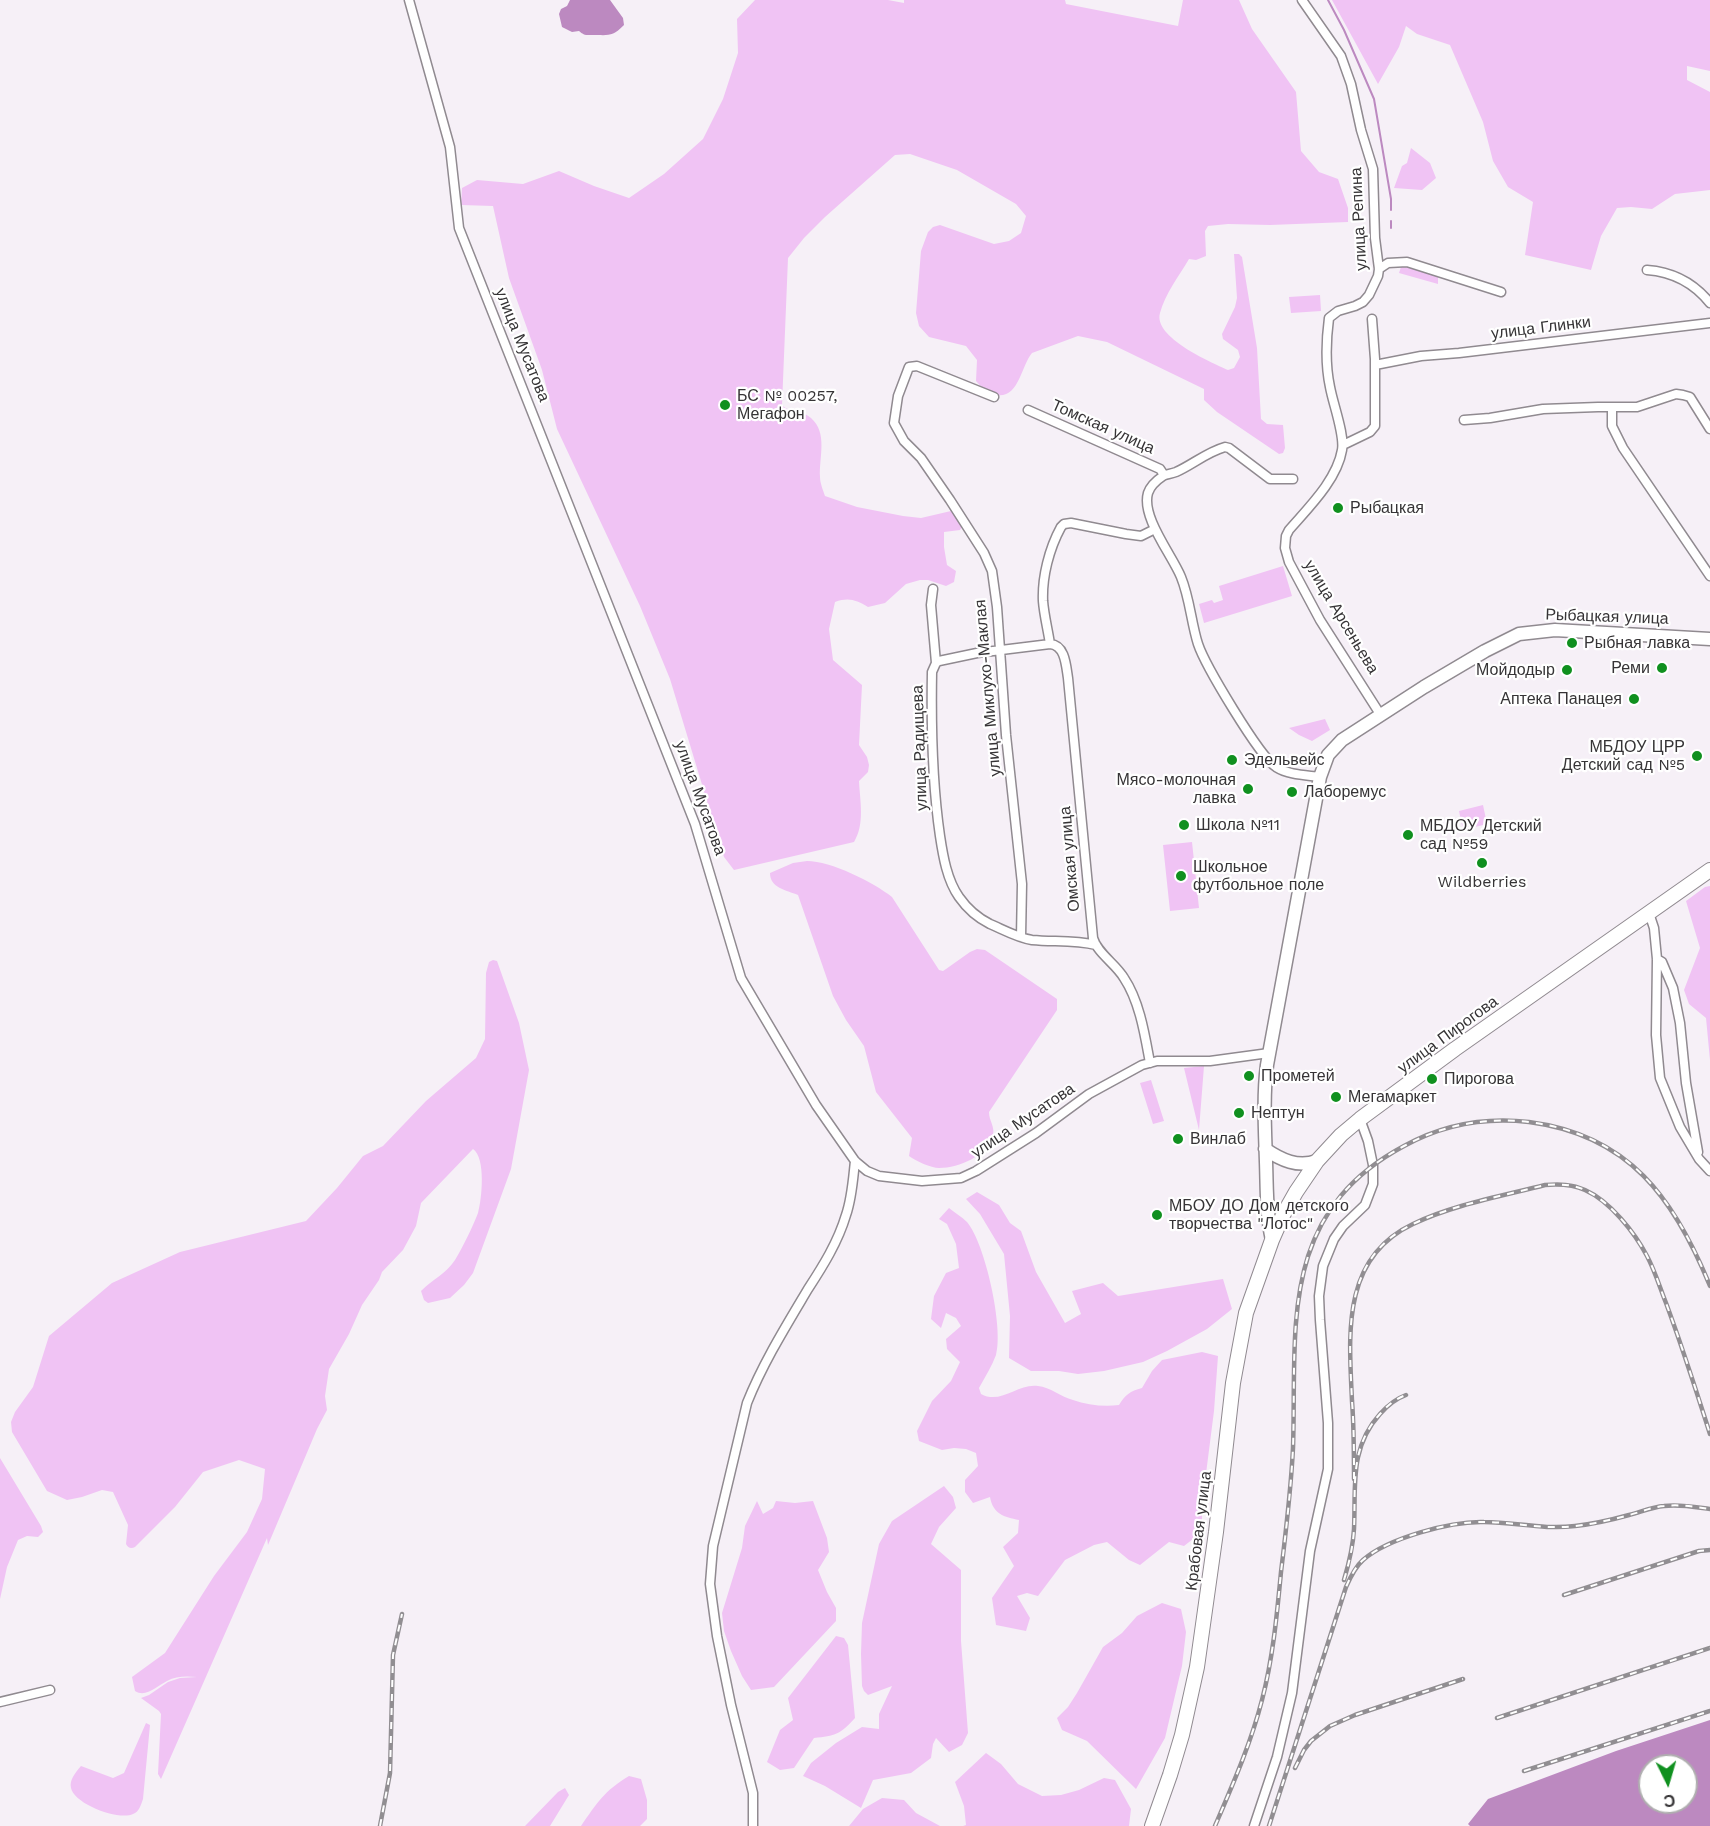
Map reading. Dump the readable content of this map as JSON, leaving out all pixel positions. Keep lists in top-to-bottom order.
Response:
{
  "streets": {
    "main road": ["Рыбацкая улица", "улица Пирогова", "Крабовая улица"],
    "street": [
      "улица Репина",
      "улица Глинки",
      "улица Мусатова",
      "Томская улица",
      "улица Арсеньева",
      "улица Миклухо-Маклая",
      "улица Радищева",
      "Омская улица"
    ]
  },
  "crossings": [
    ["улица Репина", "улица Арсеньева"],
    ["улица Арсеньева", "Рыбацкая улица"],
    ["улица Миклухо-Маклая", "улица Радищева"],
    ["улица Радищева", "Омская улица"],
    ["улица Пирогова", "Крабовая улица"]
  ],
  "places": [
    "БС № 00257, Мегафон",
    "Рыбацкая",
    "Рыбная лавка",
    "Реми",
    "Мойдодыр",
    "Аптека Панацея",
    "МБДОУ ЦРР Детский сад №5",
    "Эдельвейс",
    "Мясо-молочная лавка",
    "Лаборемус",
    "Школа №11",
    "МБДОУ Детский сад №59",
    "Wildberries",
    "Школьное футбольное поле",
    "Прометей",
    "Пирогова",
    "Мегамаркет",
    "Нептун",
    "Винлаб",
    "МБОУ ДО Дом детского творчества \"Лотос\""
  ],
  "north": "bottom"
}
